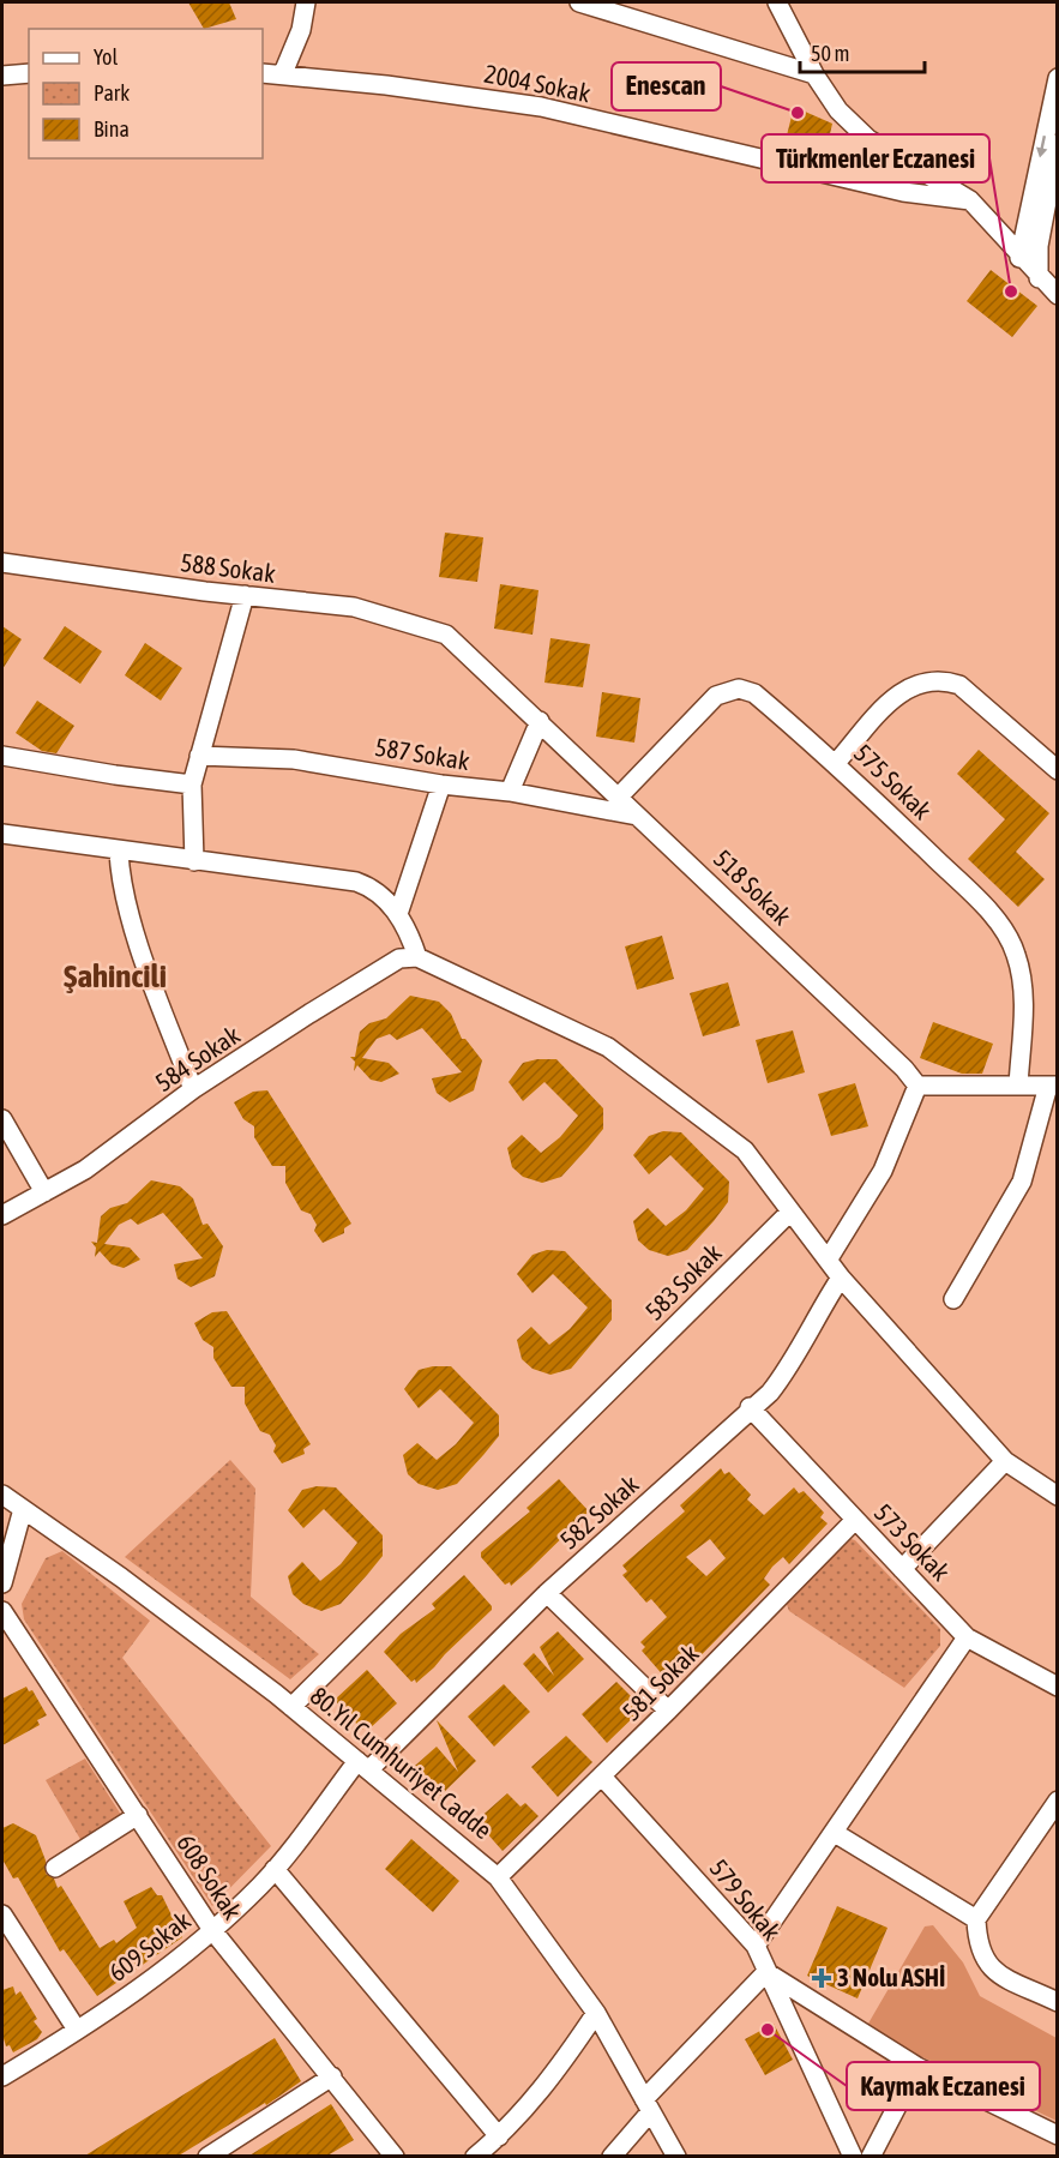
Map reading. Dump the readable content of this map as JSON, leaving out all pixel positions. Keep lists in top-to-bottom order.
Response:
{
  "streets": {
    "street": [
      "2004 Sokak",
      "588 Sokak",
      "587 Sokak",
      "575 Sokak",
      "518 Sokak",
      "584 Sokak",
      "583 Sokak",
      "582 Sokak",
      "573 Sokak",
      "581 Sokak",
      "80.Yıl Cumhuriyet Cadde",
      "608 Sokak",
      "579 Sokak",
      "609 Sokak"
    ]
  },
  "crossings": [
    ["588 Sokak", "518 Sokak"],
    ["587 Sokak", "518 Sokak"],
    ["575 Sokak", "518 Sokak"],
    ["583 Sokak", "80.Yıl Cumhuriyet Cadde"],
    ["582 Sokak", "573 Sokak"],
    ["582 Sokak", "80.Yıl Cumhuriyet Cadde"],
    ["582 Sokak", "609 Sokak"],
    ["573 Sokak", "581 Sokak"],
    ["581 Sokak", "80.Yıl Cumhuriyet Cadde"],
    ["581 Sokak", "579 Sokak"],
    ["80.Yıl Cumhuriyet Cadde", "609 Sokak"],
    ["608 Sokak", "609 Sokak"]
  ],
  "districts": ["Şahincili"],
  "places": {
    "other": ["Enescan", "Türkmenler Eczanesi", "Kaymak Eczanesi"],
    "health": ["3 Nolu ASHİ"]
  },
  "legend": ["Yol", "Park", "Bina"],
  "scale_bar": "50 m"
}
